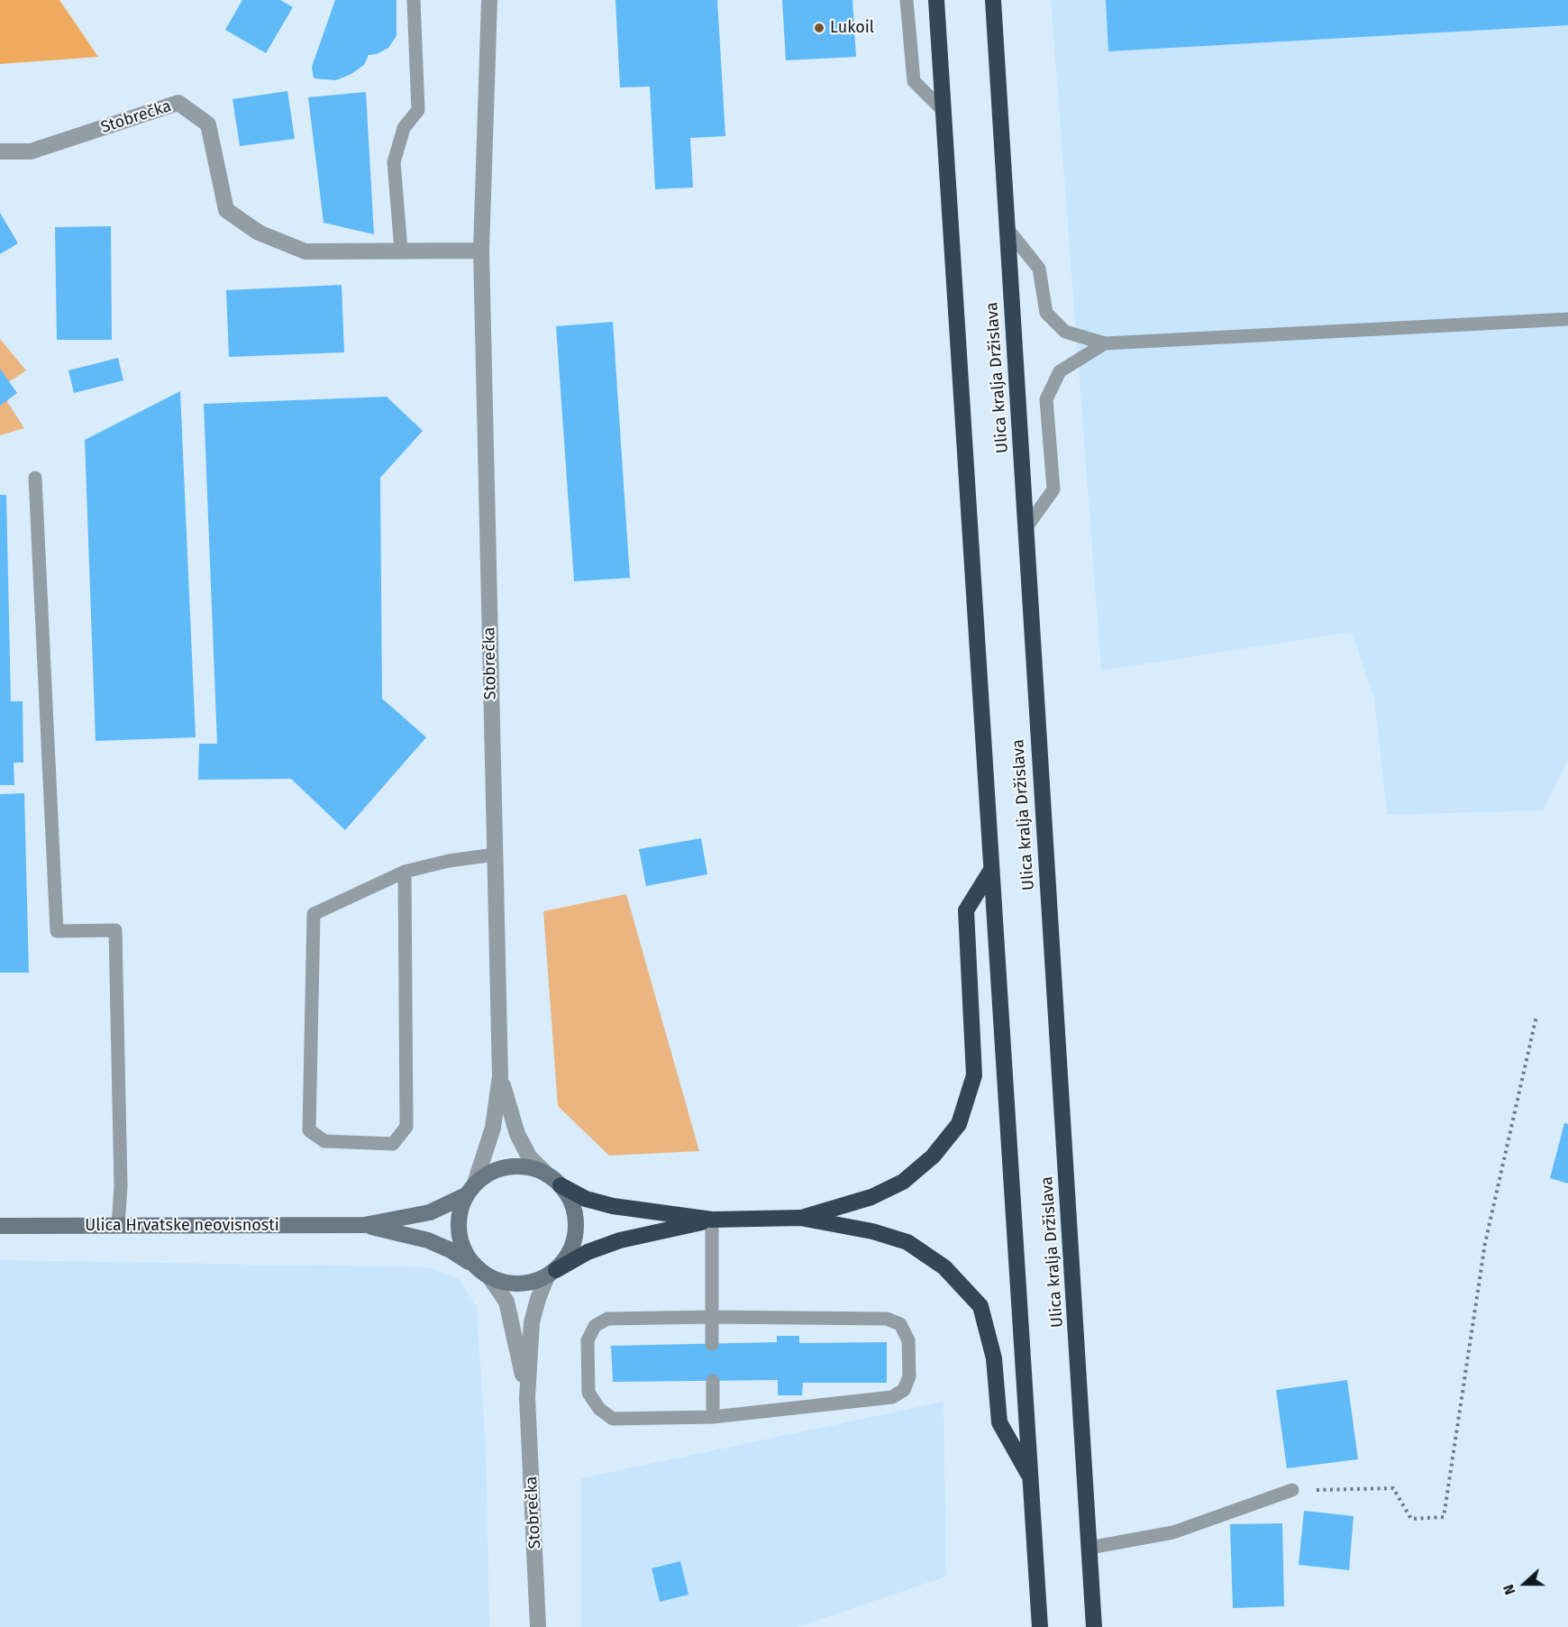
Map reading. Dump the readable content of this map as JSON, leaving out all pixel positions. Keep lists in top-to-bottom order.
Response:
{
  "streets": {
    "highway": ["Ulica kralja Držislava"],
    "street": ["Stobrečka", "Ulica Hrvatske neovisnosti"]
  },
  "crossings": [
    ["Stobrečka", "Ulica Hrvatske neovisnosti"]
  ],
  "places": ["Lukoil"],
  "north": "left"
}
